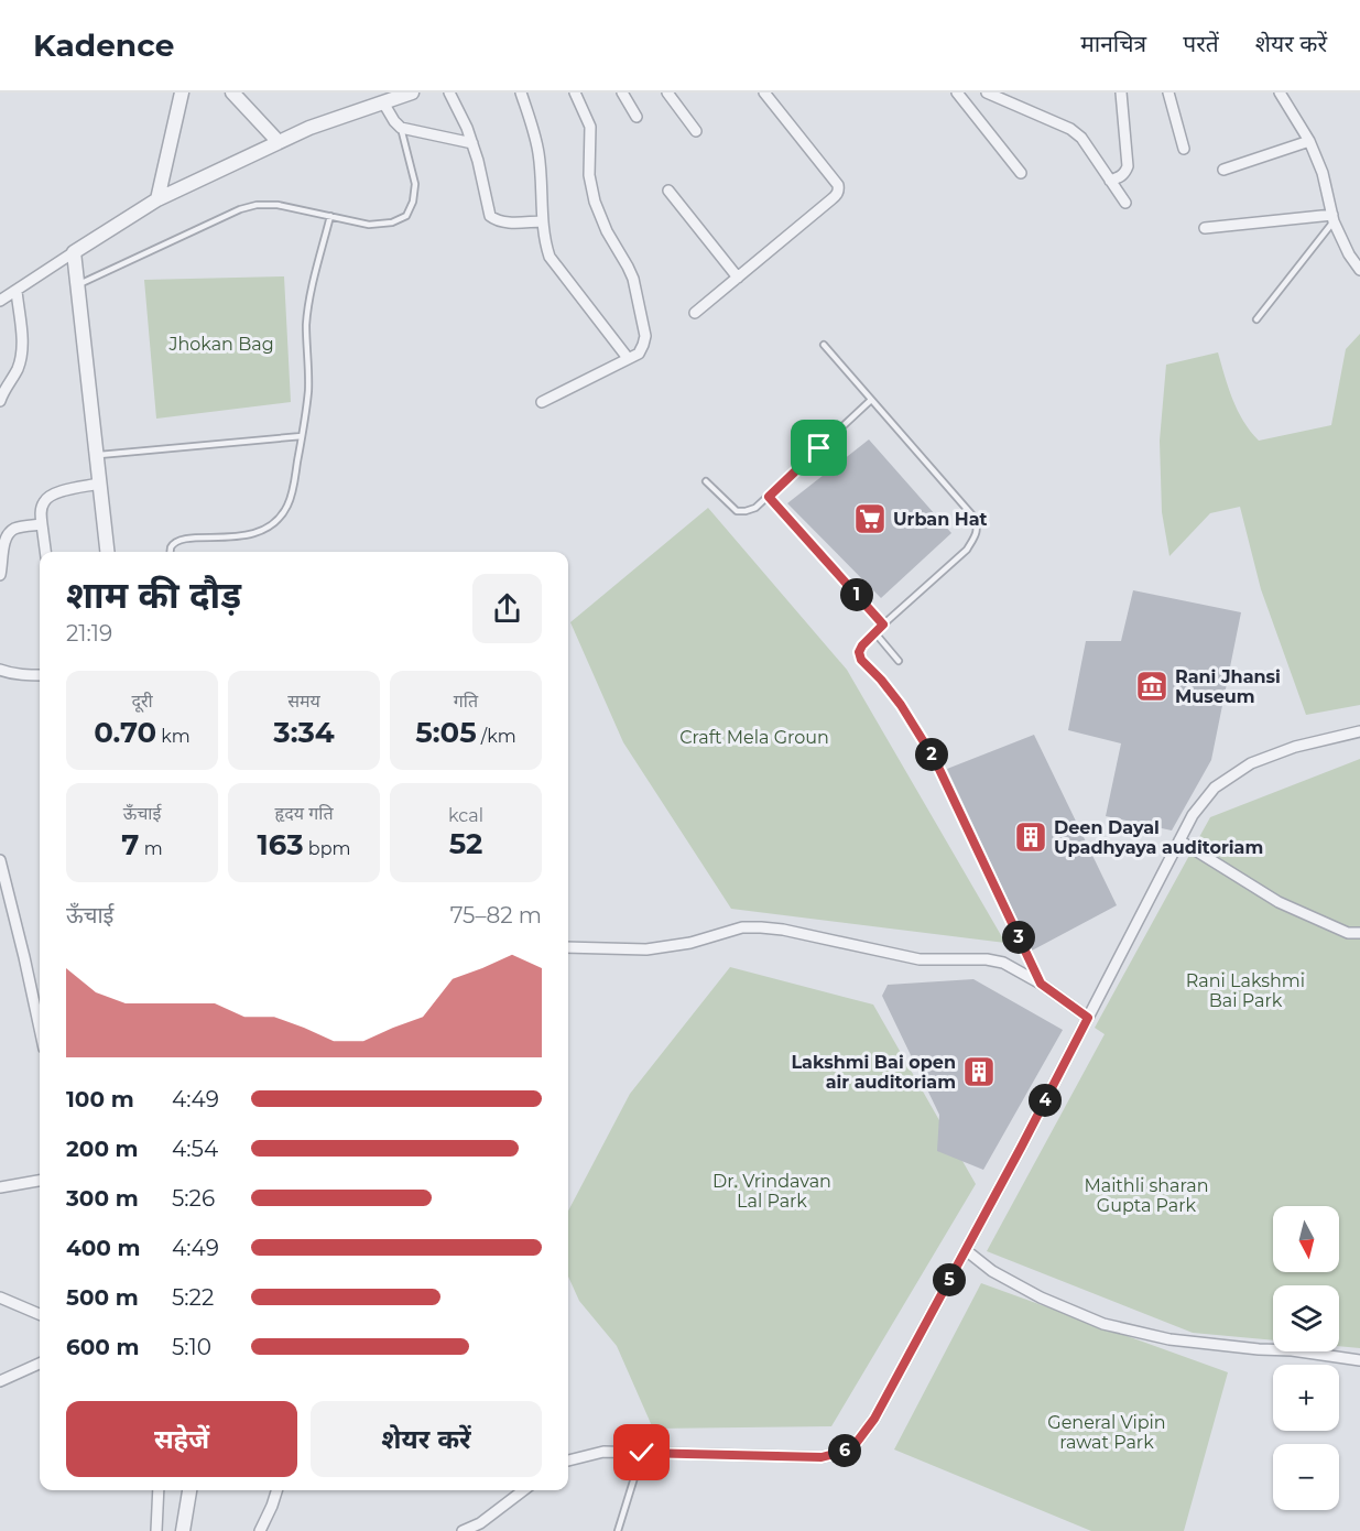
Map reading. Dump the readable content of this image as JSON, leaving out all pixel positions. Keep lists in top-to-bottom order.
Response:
{
  "parks": [
    "Jhokan Bag",
    "Craft Mela Groun",
    "Rani Lakshmi Bai Park",
    "Dr. Vrindavan Lal Park",
    "Maithli sharan Gupta Park",
    "General Vipin rawat Park"
  ],
  "places": {
    "supermarket": ["Urban Hat"],
    "museum": ["Rani Jhansi Museum"],
    "building": ["Deen Dayal Upadhyaya auditoriam", "Lakshmi Bai open air auditoriam"]
  },
  "north": "bottom",
  "page": {
    "header": "Kadence",
    "nav": ["मानचित्र", "परतें", "शेयर करें"],
    "heading": ["शाम की दौड़", "21:19"],
    "pins": [
      "1",
      "2",
      "3",
      "4",
      "5",
      "6"
    ],
    "stats": [
      ["दूरी", "0.70 km"],
      ["समय", "3:34"],
      ["गति", "5:05 /km"],
      ["ऊँचाई", "7 m"],
      ["हृदय गति", "163 bpm"],
      ["kcal", "52"]
    ],
    "chart": ["ऊँचाई", "75–82 m"],
    "list": [
      {
        "name": "100 m",
        "note": "4:49"
      },
      {
        "name": "200 m",
        "note": "4:54"
      },
      {
        "name": "300 m",
        "note": "5:26"
      },
      {
        "name": "400 m",
        "note": "4:49"
      },
      {
        "name": "500 m",
        "note": "5:22"
      },
      {
        "name": "600 m",
        "note": "5:10"
      }
    ],
    "map_buttons": ["+", "−"],
    "buttons": ["सहेजें", "शेयर करें"]
  }
}
